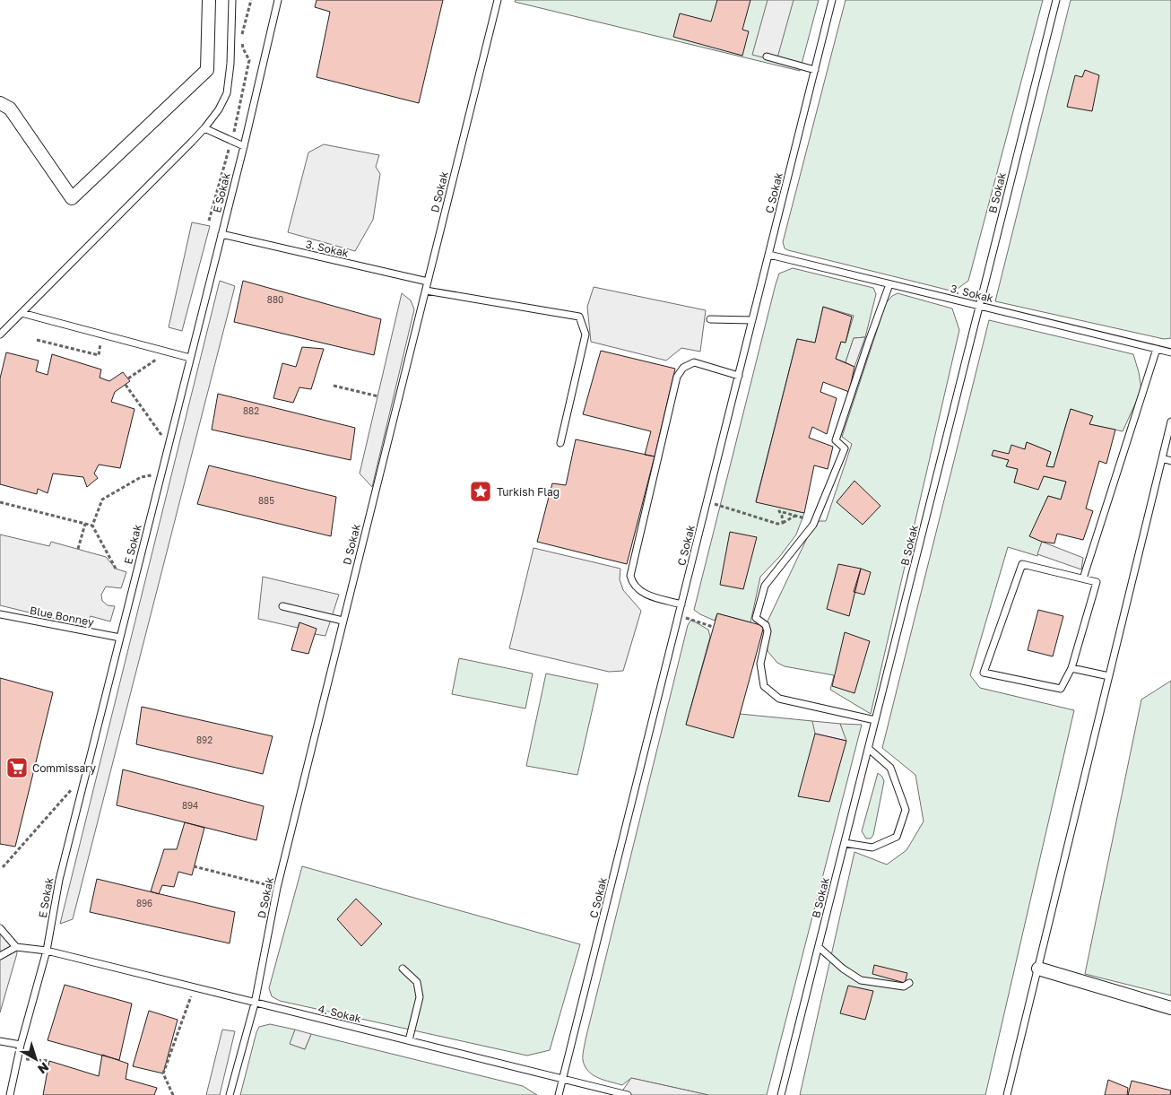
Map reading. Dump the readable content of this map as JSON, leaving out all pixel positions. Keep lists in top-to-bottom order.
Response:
{
  "streets": {
    "lane": [
      "D Sokak",
      "E Sokak",
      "C Sokak",
      "B Sokak",
      "3. Sokak",
      "Blue Bonney",
      "4. Sokak"
    ]
  },
  "crossings": [
    ["D Sokak", "3. Sokak"],
    ["D Sokak", "4. Sokak"],
    ["E Sokak", "3. Sokak"],
    ["E Sokak", "Blue Bonney"],
    ["E Sokak", "4. Sokak"],
    ["C Sokak", "3. Sokak"],
    ["C Sokak", "4. Sokak"],
    ["B Sokak", "3. Sokak"]
  ],
  "places": {
    "place": ["Turkish Flag"],
    "supermarket": ["Commissary"]
  },
  "house_numbers": [
    "880",
    "882",
    "885",
    "892",
    "894",
    "896"
  ],
  "north": "bottom right"
}
